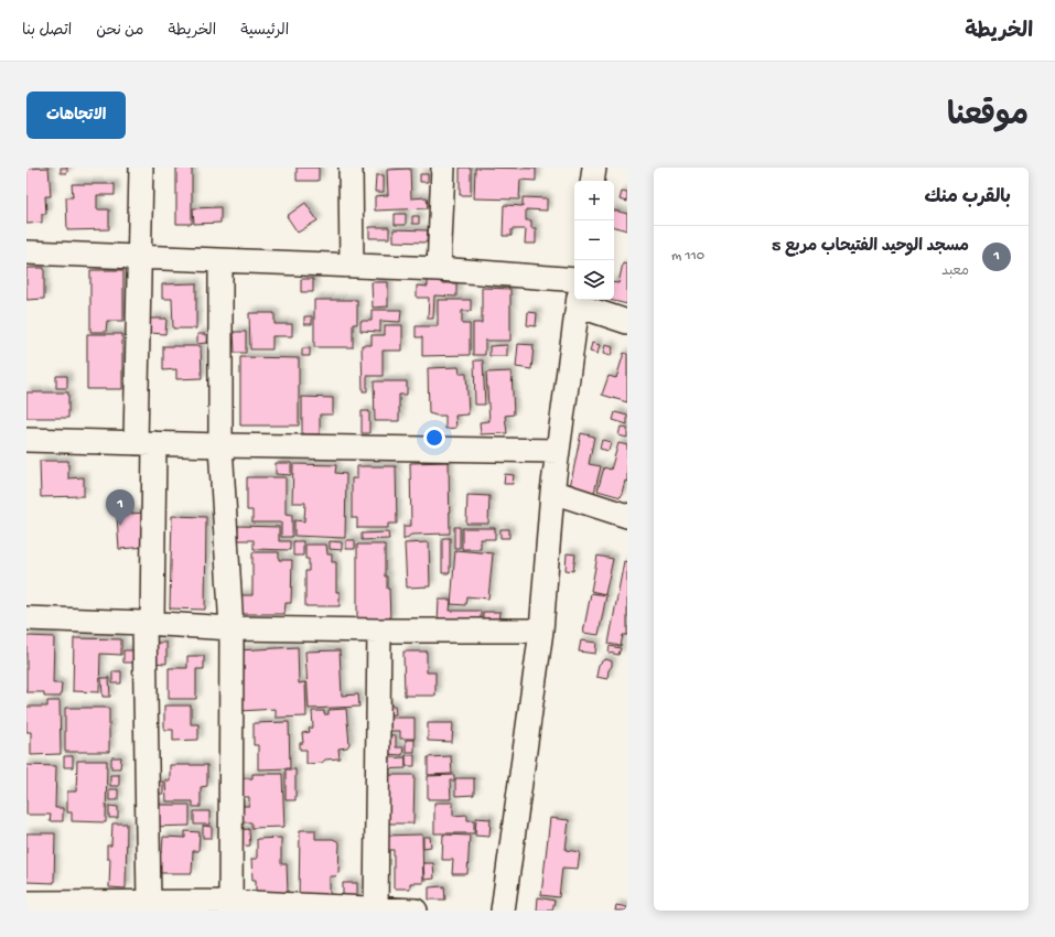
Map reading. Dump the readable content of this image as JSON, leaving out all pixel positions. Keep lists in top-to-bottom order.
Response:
{
  "page": {
    "header": "الخريطة",
    "nav": [
      "الرئيسية",
      "الخريطة",
      "من نحن",
      "اتصل بنا"
    ],
    "title": "موقعنا",
    "buttons": "الاتجاهات",
    "heading": "بالقرب منك",
    "map_buttons": ["+", "−"],
    "list": [
      {
        "mark": "1",
        "name": "مسجد الوحيد الفتيحاب مربع 5",
        "note": "معبد",
        "value": "110 m"
      }
    ],
    "pins": "1"
  }
}
